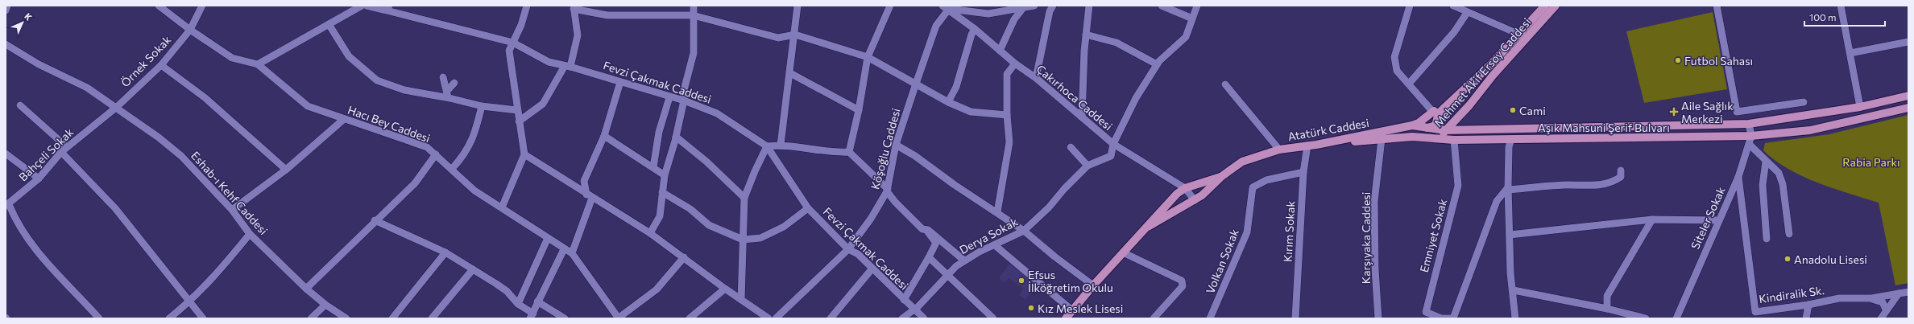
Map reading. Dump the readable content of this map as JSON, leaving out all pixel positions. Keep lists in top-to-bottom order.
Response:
{
  "streets": {
    "main road": ["Mehmet Âkif Ersoy Caddesi", "Aşık Mahsuni Şerif Bulvarı", "Atatürk Caddesi"],
    "street": [
      "Örnek Sokak",
      "Fevzi Çakmak Caddesi",
      "Çakırhoca Caddesi",
      "Hacı Bey Caddesi",
      "Köşoğlu Caddesi",
      "Bahçeli Sokak",
      "Eshab-ı Kehf Caddesi",
      "Siteler Sokak",
      "Kırım Sokak",
      "Derya Sokak",
      "Emniyet Sokak",
      "Karşıyaka Caddesi",
      "Volkan Sokak",
      "Kindiralik Sk."
    ]
  },
  "crossings": [
    ["Örnek Sokak", "Hacı Bey Caddesi"],
    ["Örnek Sokak", "Bahçeli Sokak"],
    ["Örnek Sokak", "Eshab-ı Kehf Caddesi"],
    ["Mehmet Âkif Ersoy Caddesi", "Aşık Mahsuni Şerif Bulvarı"],
    ["Mehmet Âkif Ersoy Caddesi", "Atatürk Caddesi"],
    ["Fevzi Çakmak Caddesi", "Köşoğlu Caddesi"],
    ["Fevzi Çakmak Caddesi", "Derya Sokak"],
    ["Çakırhoca Caddesi", "Atatürk Caddesi"],
    ["Çakırhoca Caddesi", "Köşoğlu Caddesi"],
    ["Çakırhoca Caddesi", "Derya Sokak"],
    ["Aşık Mahsuni Şerif Bulvarı", "Atatürk Caddesi"],
    ["Aşık Mahsuni Şerif Bulvarı", "Siteler Sokak"],
    ["Aşık Mahsuni Şerif Bulvarı", "Emniyet Sokak"],
    ["Aşık Mahsuni Şerif Bulvarı", "Karşıyaka Caddesi"],
    ["Atatürk Caddesi", "Kırım Sokak"],
    ["Bahçeli Sokak", "Eshab-ı Kehf Caddesi"],
    ["Siteler Sokak", "Kindiralik Sk."],
    ["Kırım Sokak", "Volkan Sokak"]
  ],
  "parks": ["Rabia Parkı"],
  "places": {
    "other": [
      "Futbol Sahası",
      "Cami",
      "Anadolu Lisesi",
      "Efsus İlköğretim Okulu",
      "Kız Meslek Lisesi"
    ],
    "health": ["Aile Sağlık Merkezi"]
  },
  "scale_bar": "100 m",
  "north": "top right"
}
